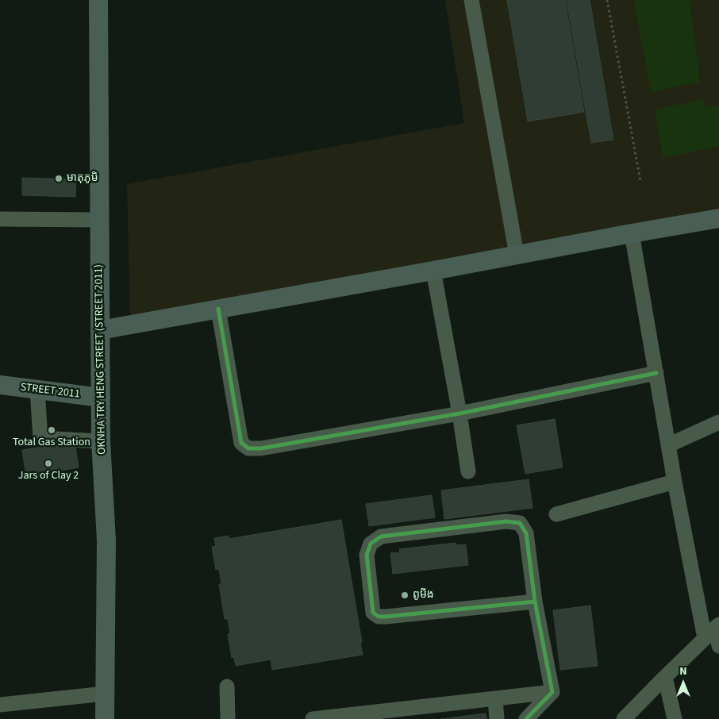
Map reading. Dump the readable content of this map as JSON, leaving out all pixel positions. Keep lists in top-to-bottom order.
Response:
{
  "streets": {
    "main road": ["OKNHA TRY HENG STREET (STREET 2011)", "STREET 2011"]
  },
  "crossings": [
    ["OKNHA TRY HENG STREET (STREET 2011)", "STREET 2011"]
  ],
  "places": [
    "មាតុភូមិ",
    "Total Gas Station",
    "Jars of Clay 2",
    "ពូមីង"
  ],
  "north": "top"
}
